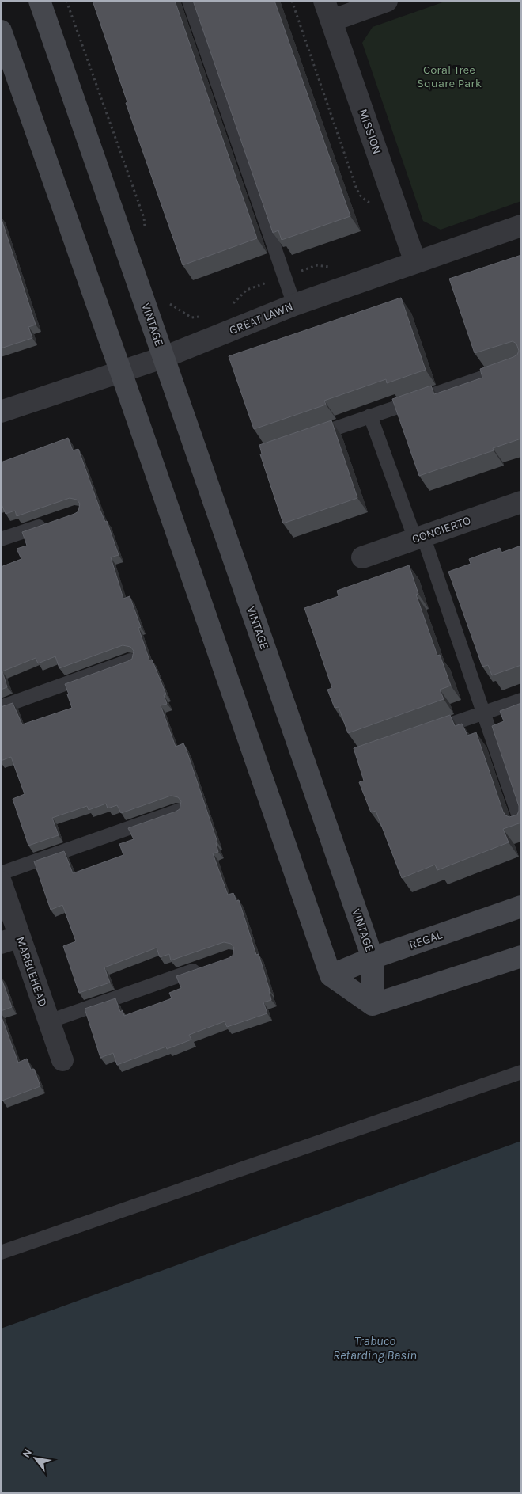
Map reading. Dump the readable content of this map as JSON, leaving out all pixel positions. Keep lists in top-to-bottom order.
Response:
{
  "streets": {
    "street": [
      "MISSION",
      "GREAT LAWN",
      "VINTAGE",
      "CONCIERTO",
      "REGAL",
      "MARBLEHEAD"
    ]
  },
  "crossings": [
    ["MISSION", "GREAT LAWN"],
    ["GREAT LAWN", "VINTAGE"],
    ["VINTAGE", "REGAL"]
  ],
  "water": ["Trabuco Retarding Basin"],
  "parks": ["Coral Tree Square Park"],
  "north": "top left"
}
